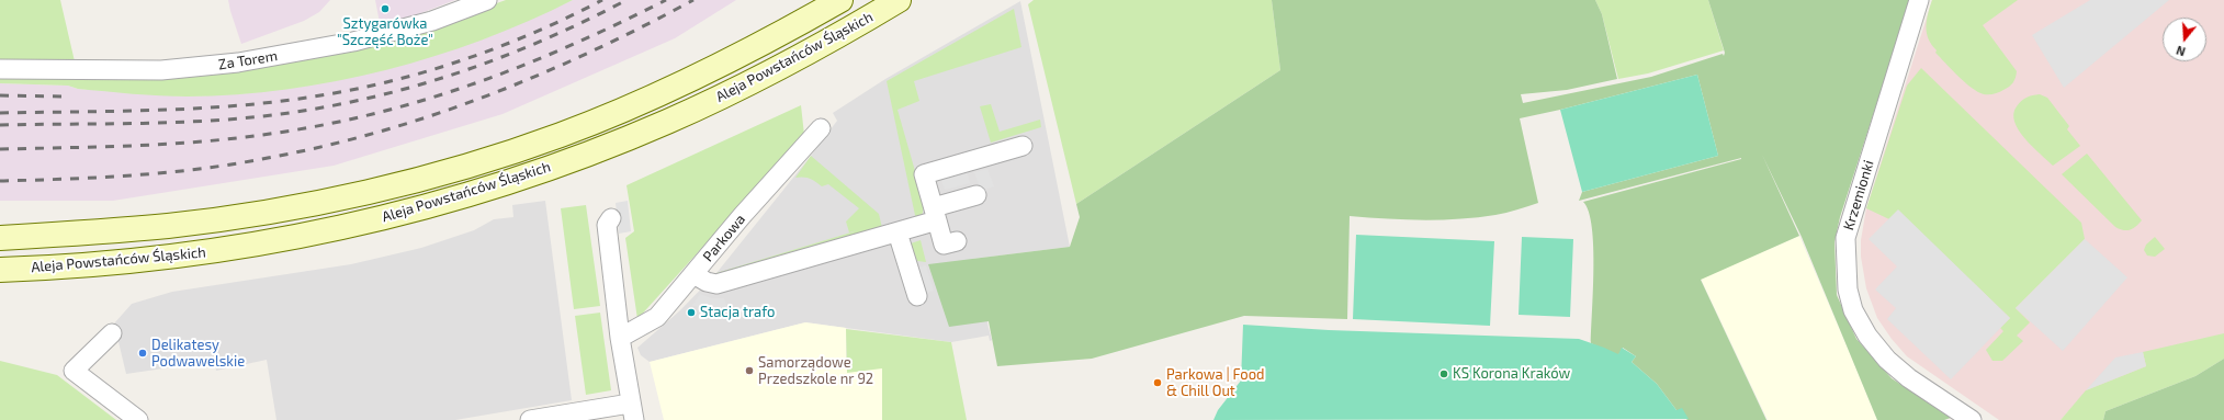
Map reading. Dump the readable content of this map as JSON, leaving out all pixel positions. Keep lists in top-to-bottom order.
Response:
{
  "streets": {
    "main road": ["Aleja Powstańców Śląskich"],
    "street": ["Za Torem", "Krzemionki", "Parkowa"]
  },
  "places": [
    "Sztygarówka \"Szczęść Boże\"",
    "Stacja trafo",
    "Delikatesy Podwawelskie",
    "Samorządowe Przedszkole nr 92",
    "KS Korona Kraków",
    "Parkowa | Food & Chill Out"
  ],
  "north": "bottom"
}
